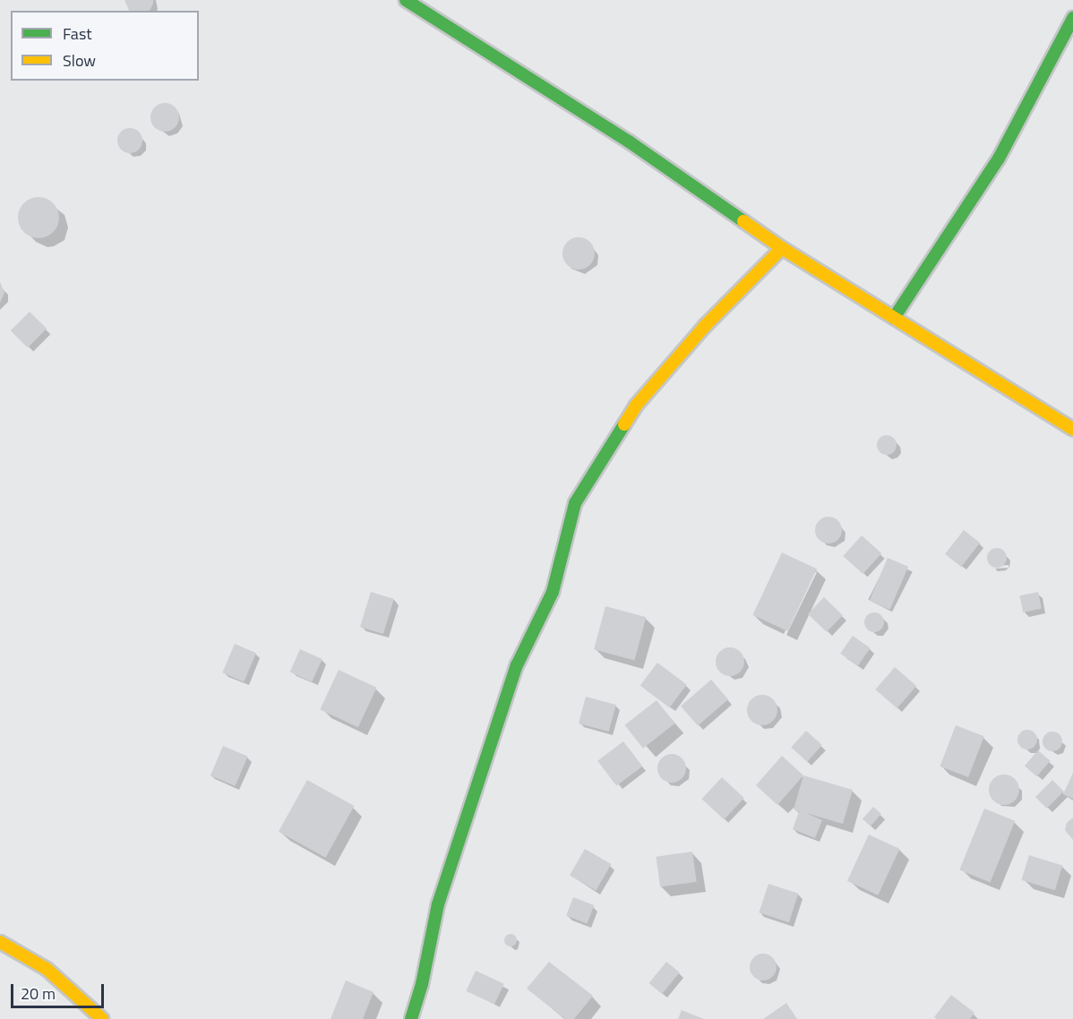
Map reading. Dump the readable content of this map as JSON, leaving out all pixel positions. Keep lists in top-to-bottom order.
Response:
{
  "legend": ["Fast", "Slow"],
  "scale_bar": "20 m"
}
